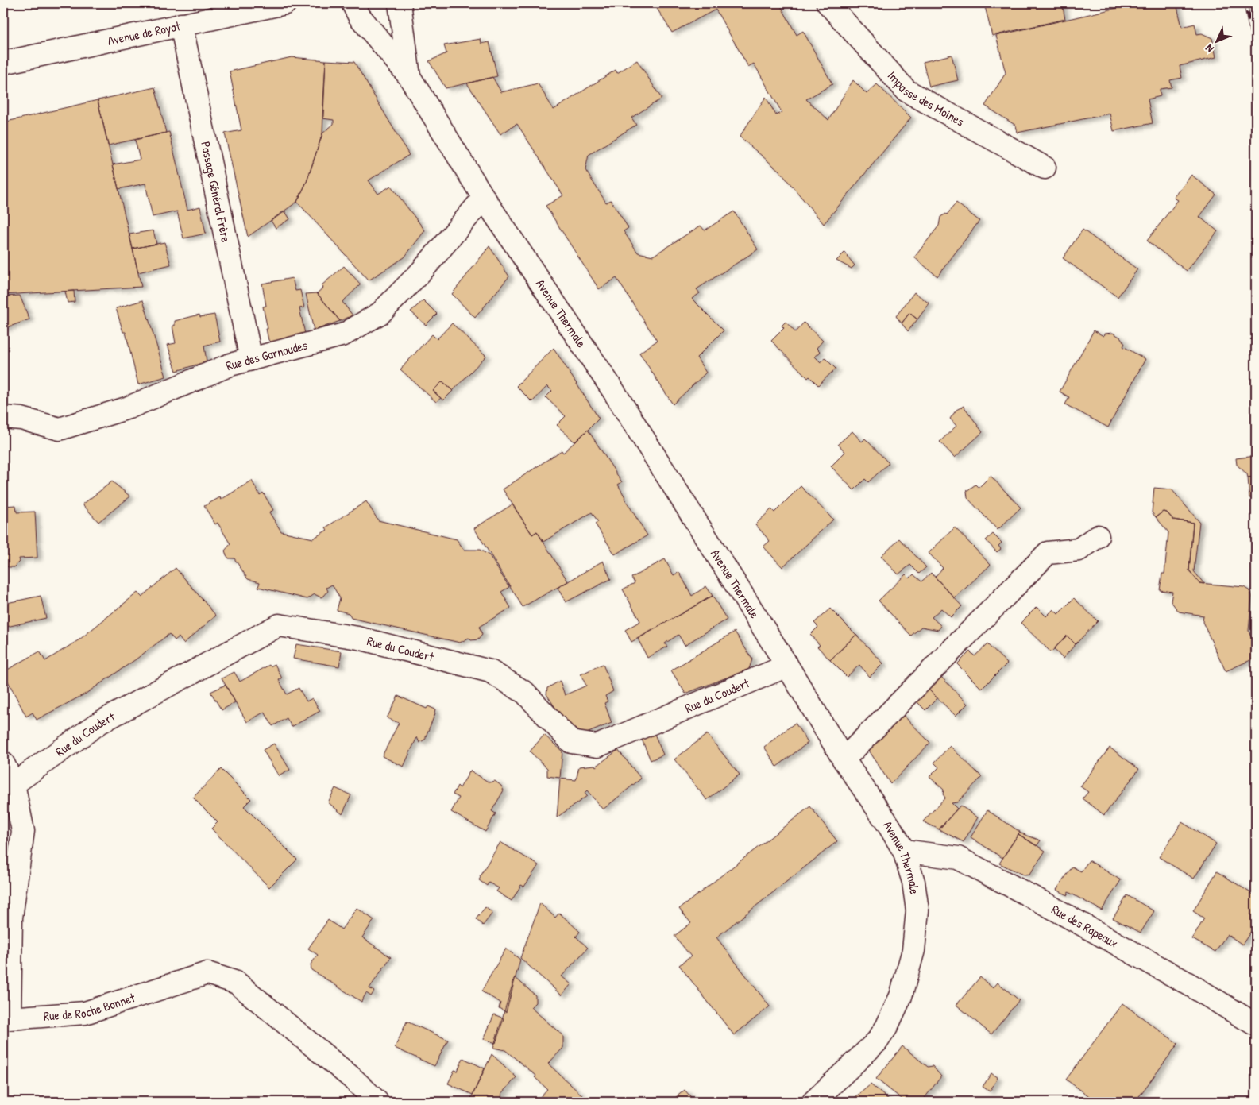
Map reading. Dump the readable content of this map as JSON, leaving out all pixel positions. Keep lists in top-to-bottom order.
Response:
{
  "streets": {
    "street": [
      "Avenue de Royat",
      "Impasse des Moines",
      "Passage Général Frère",
      "Avenue Thermale",
      "Rue des Garnaudes",
      "Rue du Coudert",
      "Rue des Rapeaux",
      "Rue de Roche Bonnet"
    ]
  },
  "crossings": [
    ["Avenue de Royat", "Passage Général Frère"],
    ["Passage Général Frère", "Rue des Garnaudes"],
    ["Avenue Thermale", "Rue des Garnaudes"],
    ["Avenue Thermale", "Rue du Coudert"],
    ["Avenue Thermale", "Rue des Rapeaux"],
    ["Rue du Coudert", "Rue de Roche Bonnet"]
  ],
  "north": "bottom left"
}
